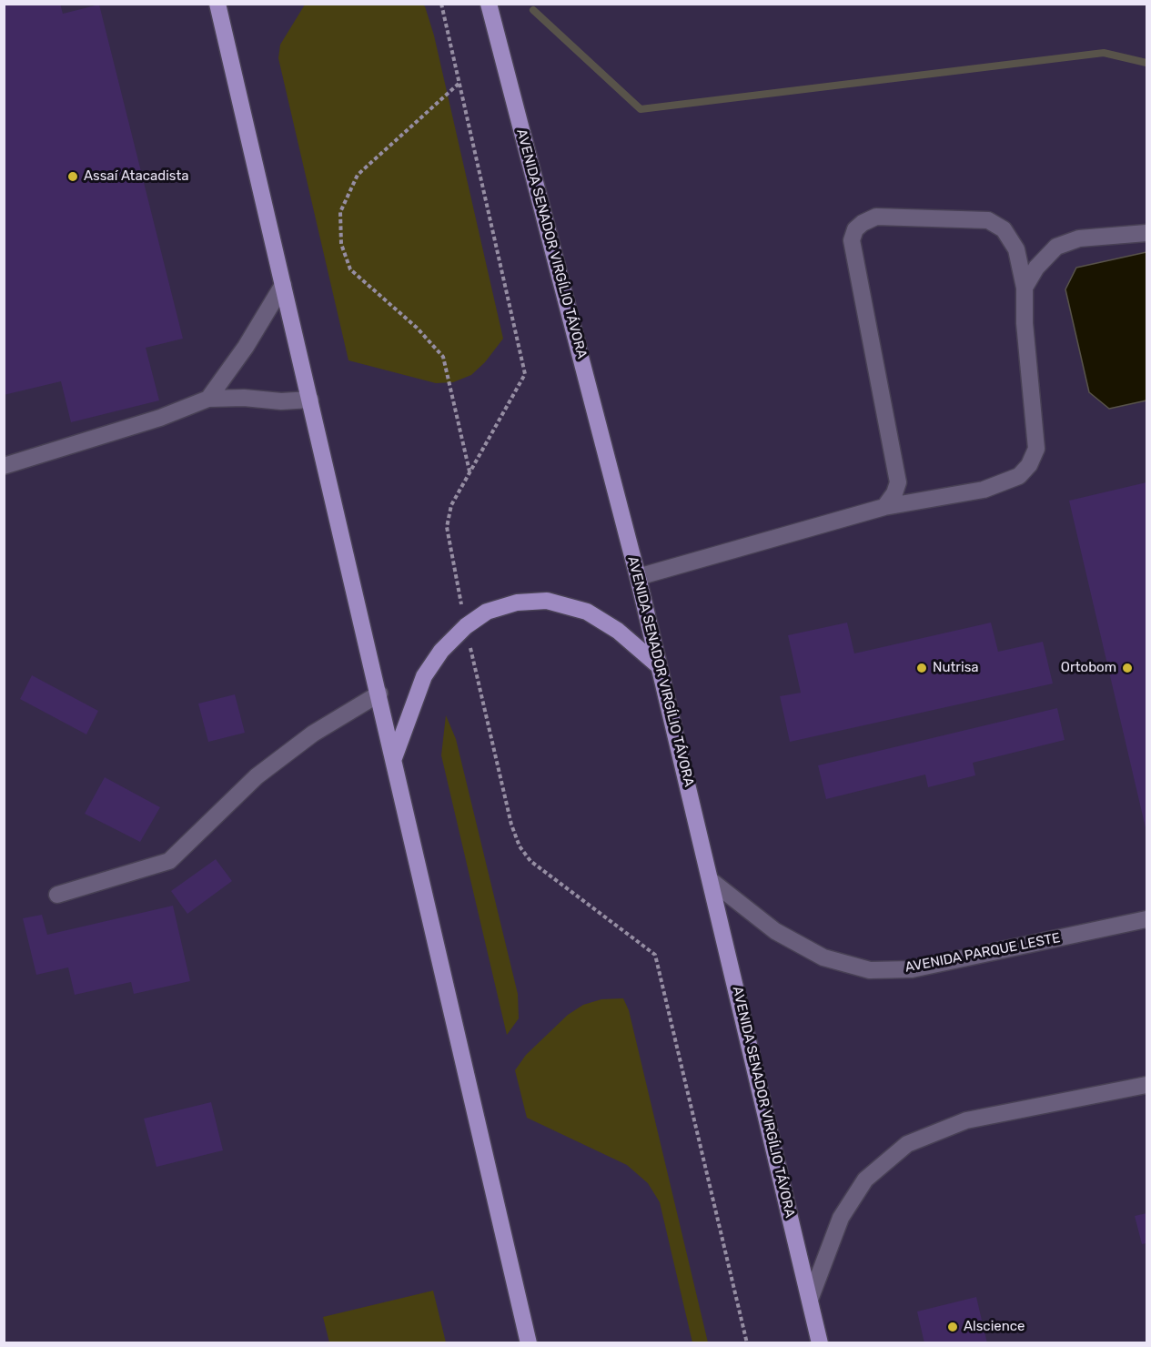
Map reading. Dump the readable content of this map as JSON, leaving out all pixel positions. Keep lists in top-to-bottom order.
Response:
{
  "streets": {
    "main road": ["AVENIDA SENADOR VIRGÍLIO TÁVORA"],
    "street": ["AVENIDA PARQUE LESTE"]
  },
  "crossings": [
    ["AVENIDA SENADOR VIRGÍLIO TÁVORA", "AVENIDA PARQUE LESTE"]
  ],
  "places": [
    "Assaí Atacadista",
    "Nutrisa",
    "Ortobom",
    "Alscience"
  ]
}
